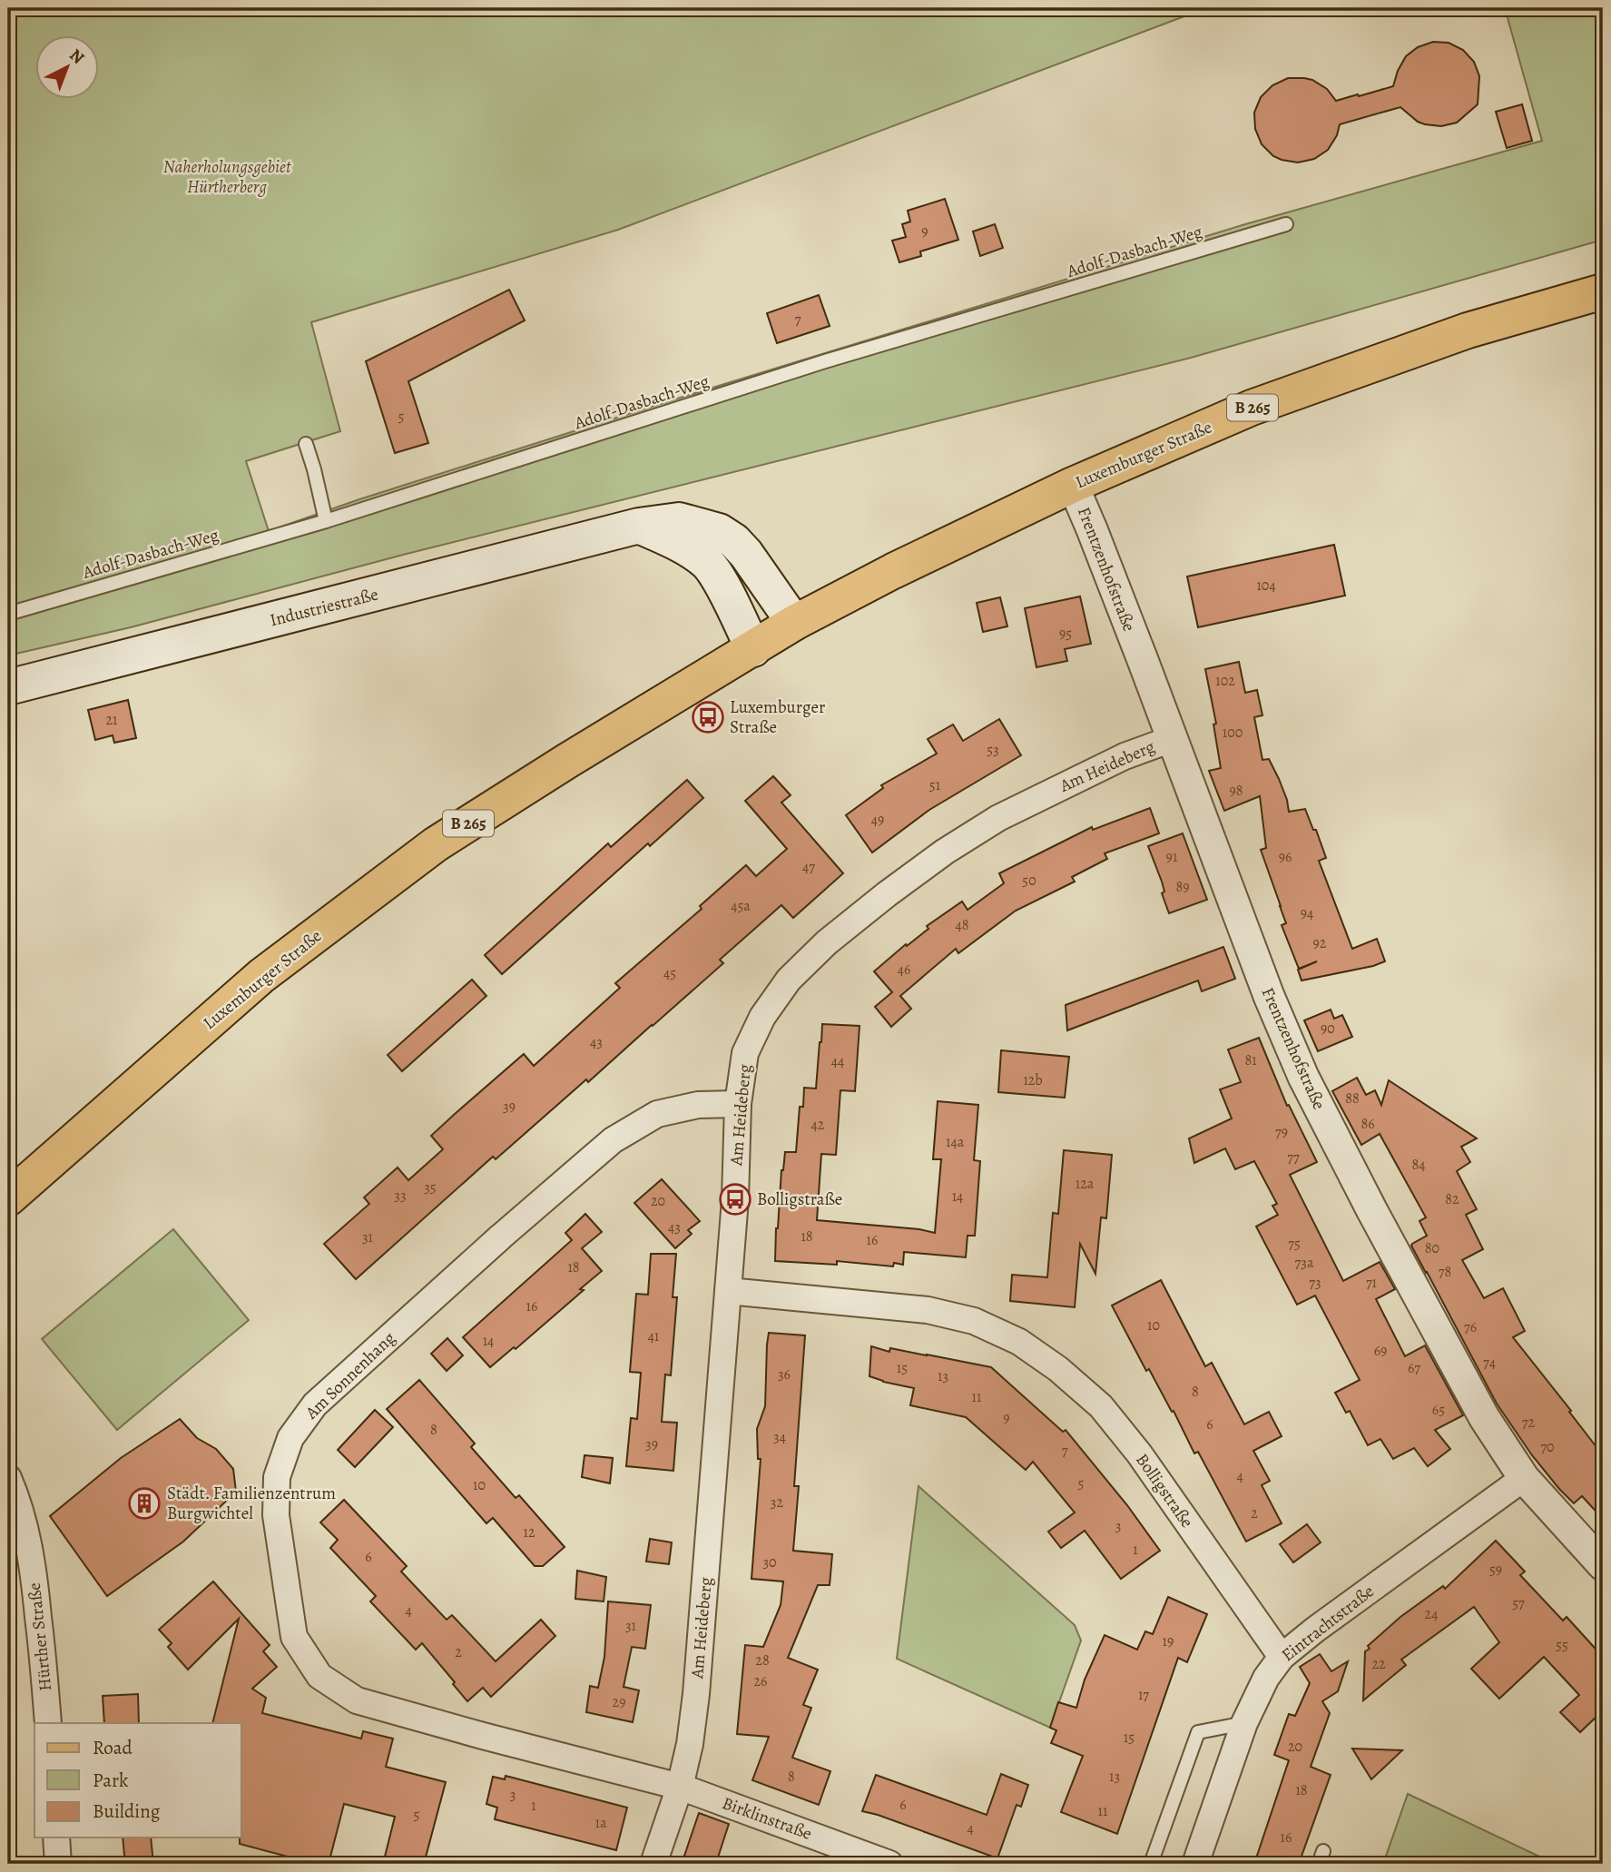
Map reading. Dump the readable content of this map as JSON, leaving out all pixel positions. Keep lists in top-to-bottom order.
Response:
{
  "streets": {
    "main road": ["B 265", "Luxemburger Straße", "Industriestraße"],
    "street": [
      "Frentzenhofstraße",
      "Am Heideberg",
      "Am Sonnenhang",
      "Bolligstraße",
      "Eintrachtstraße",
      "Hürther Straße",
      "Birklinstraße"
    ],
    "lane": ["Adolf-Dasbach-Weg"]
  },
  "crossings": [
    ["Luxemburger Straße", "Frentzenhofstraße"],
    ["Luxemburger Straße", "Industriestraße"],
    ["Frentzenhofstraße", "Am Heideberg"],
    ["Frentzenhofstraße", "Eintrachtstraße"],
    ["Am Heideberg", "Am Sonnenhang"],
    ["Am Heideberg", "Bolligstraße"],
    ["Am Heideberg", "Birklinstraße"],
    ["Am Sonnenhang", "Birklinstraße"],
    ["Bolligstraße", "Eintrachtstraße"]
  ],
  "parks": ["Naherholungsgebiet Hürtherberg"],
  "places": {
    "bus stop": ["Luxemburger Straße", "Bolligstraße"],
    "building": ["Städt. Familienzentrum Burgwichtel"]
  },
  "house_numbers": [
    "9",
    "7",
    "5",
    "104",
    "95",
    "102",
    "21",
    "100",
    "53",
    "51",
    "98",
    "49",
    "91",
    "96",
    "47",
    "50",
    "89",
    "45a",
    "94",
    "48",
    "92",
    "46",
    "45",
    "90",
    "43",
    "81",
    "44",
    "12b",
    "88",
    "39",
    "86",
    "42",
    "79",
    "14a",
    "77",
    "84",
    "12a",
    "35",
    "33",
    "14",
    "82",
    "20",
    "43",
    "18",
    "31",
    "16",
    "75",
    "80",
    "73a",
    "18",
    "78",
    "73",
    "71",
    "16",
    "10",
    "76",
    "41",
    "14",
    "69",
    "74",
    "15",
    "67",
    "36",
    "13",
    "8",
    "11",
    "65",
    "9",
    "72",
    "6",
    "8",
    "34",
    "39",
    "70",
    "7",
    "4",
    "5",
    "10",
    "32",
    "2",
    "3",
    "12",
    "1",
    "6",
    "30",
    "59",
    "57",
    "4",
    "24",
    "31",
    "19",
    "55",
    "2",
    "28",
    "22",
    "26",
    "17",
    "29",
    "15",
    "20",
    "8",
    "13",
    "18",
    "3",
    "6",
    "1",
    "11",
    "5",
    "1a",
    "4",
    "16"
  ],
  "legend": ["Road", "Park", "Building"],
  "north": "top right"
}
